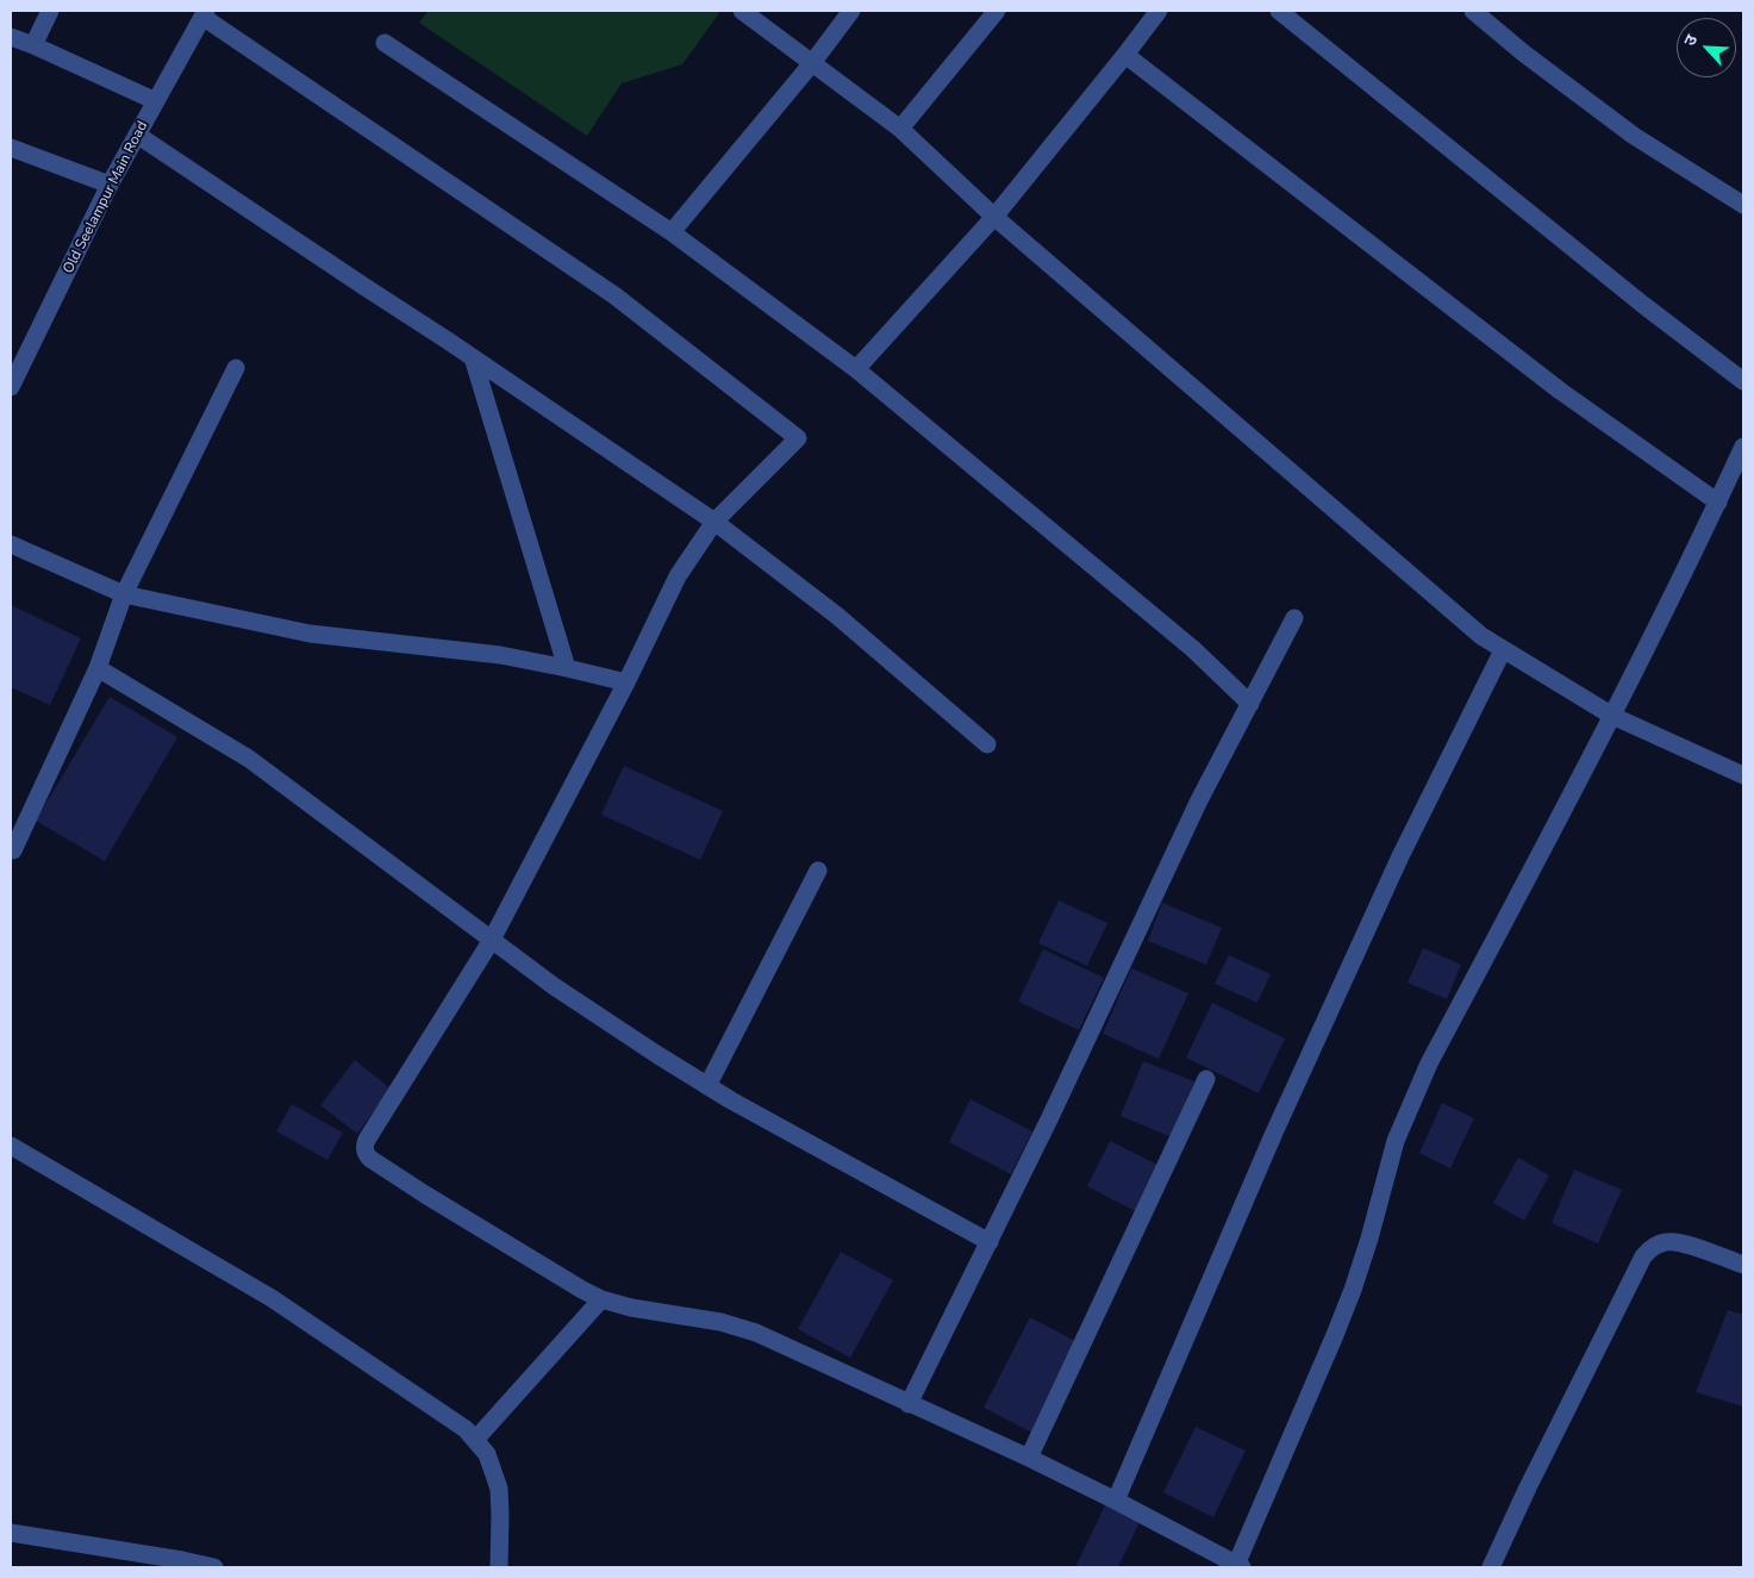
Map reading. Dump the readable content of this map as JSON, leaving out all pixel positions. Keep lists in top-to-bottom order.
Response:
{
  "streets": {
    "street": ["Old Seelampur Main Road"]
  },
  "north": "top left"
}
